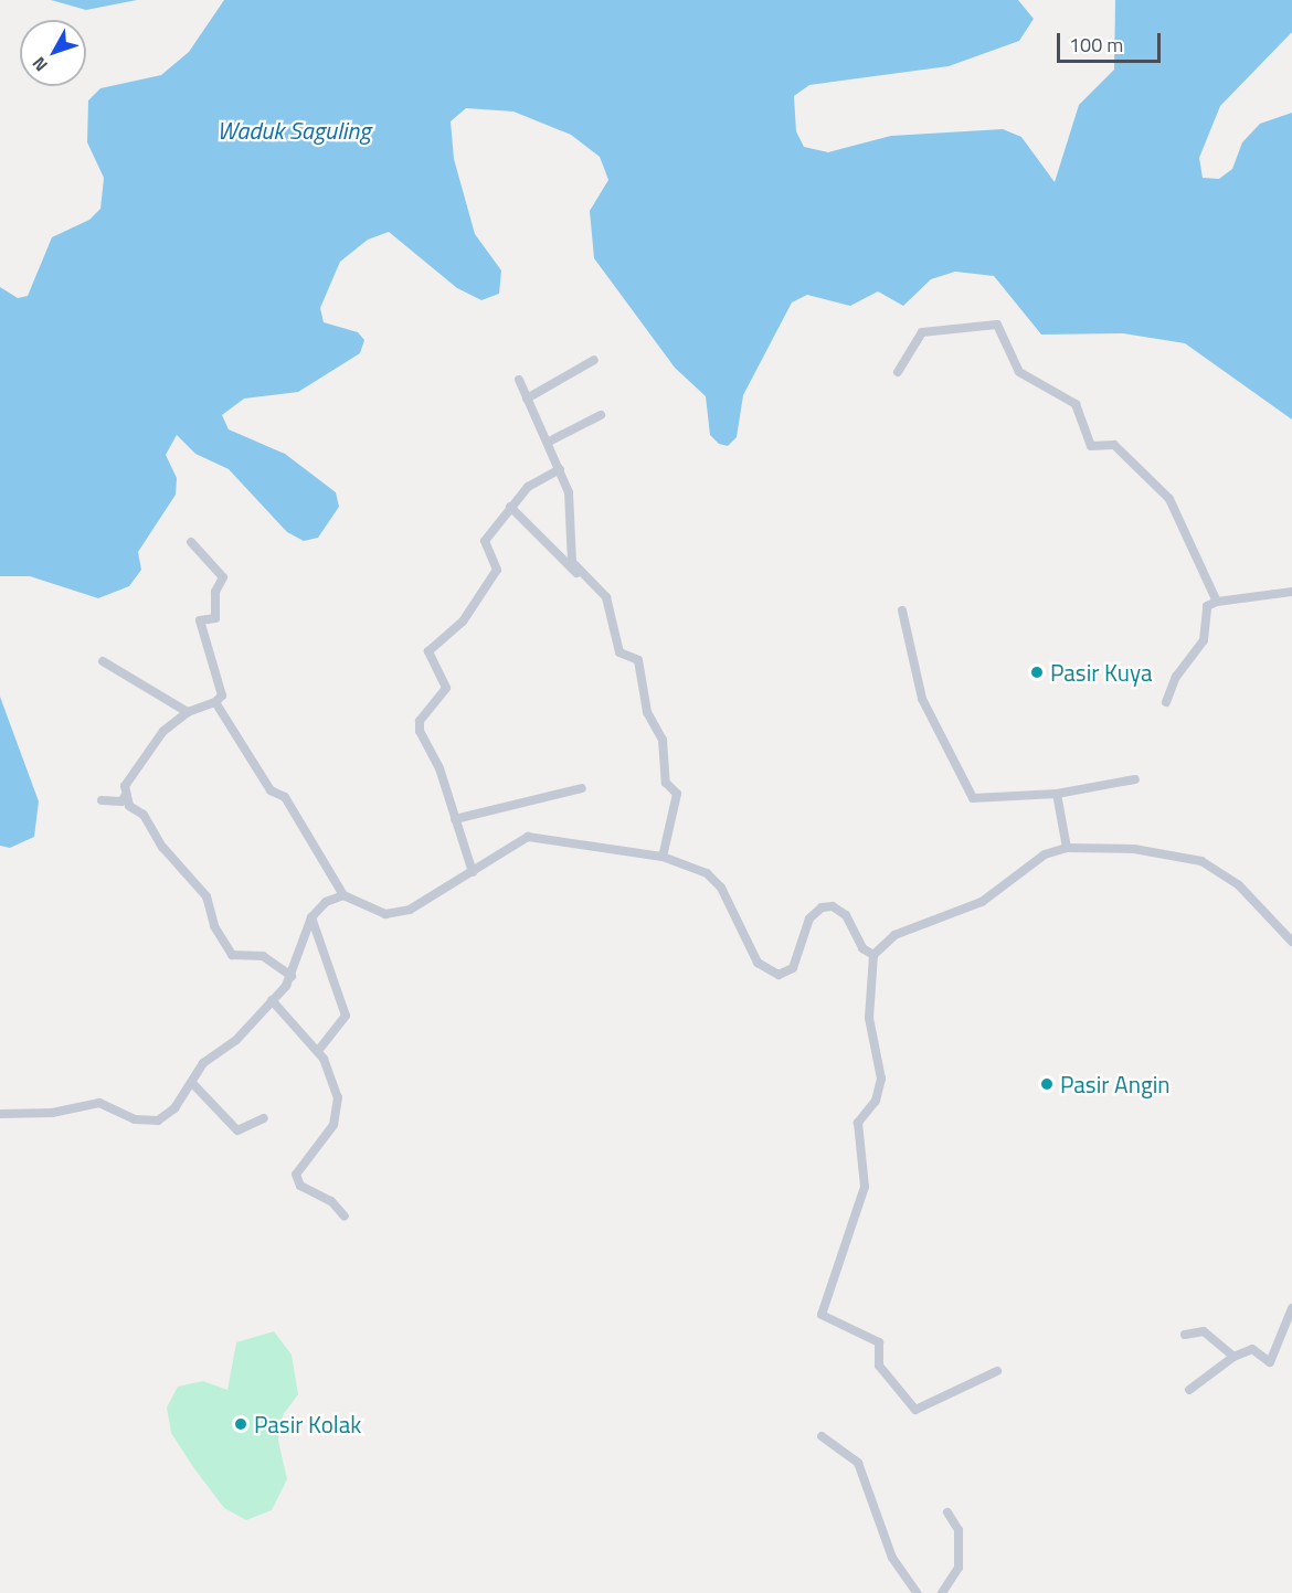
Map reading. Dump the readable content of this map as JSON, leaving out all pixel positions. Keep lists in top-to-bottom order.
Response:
{
  "water": ["Waduk Saguling"],
  "places": ["Pasir Kuya", "Pasir Angin", "Pasir Kolak"],
  "scale_bar": "100 m",
  "north": "bottom left"
}
